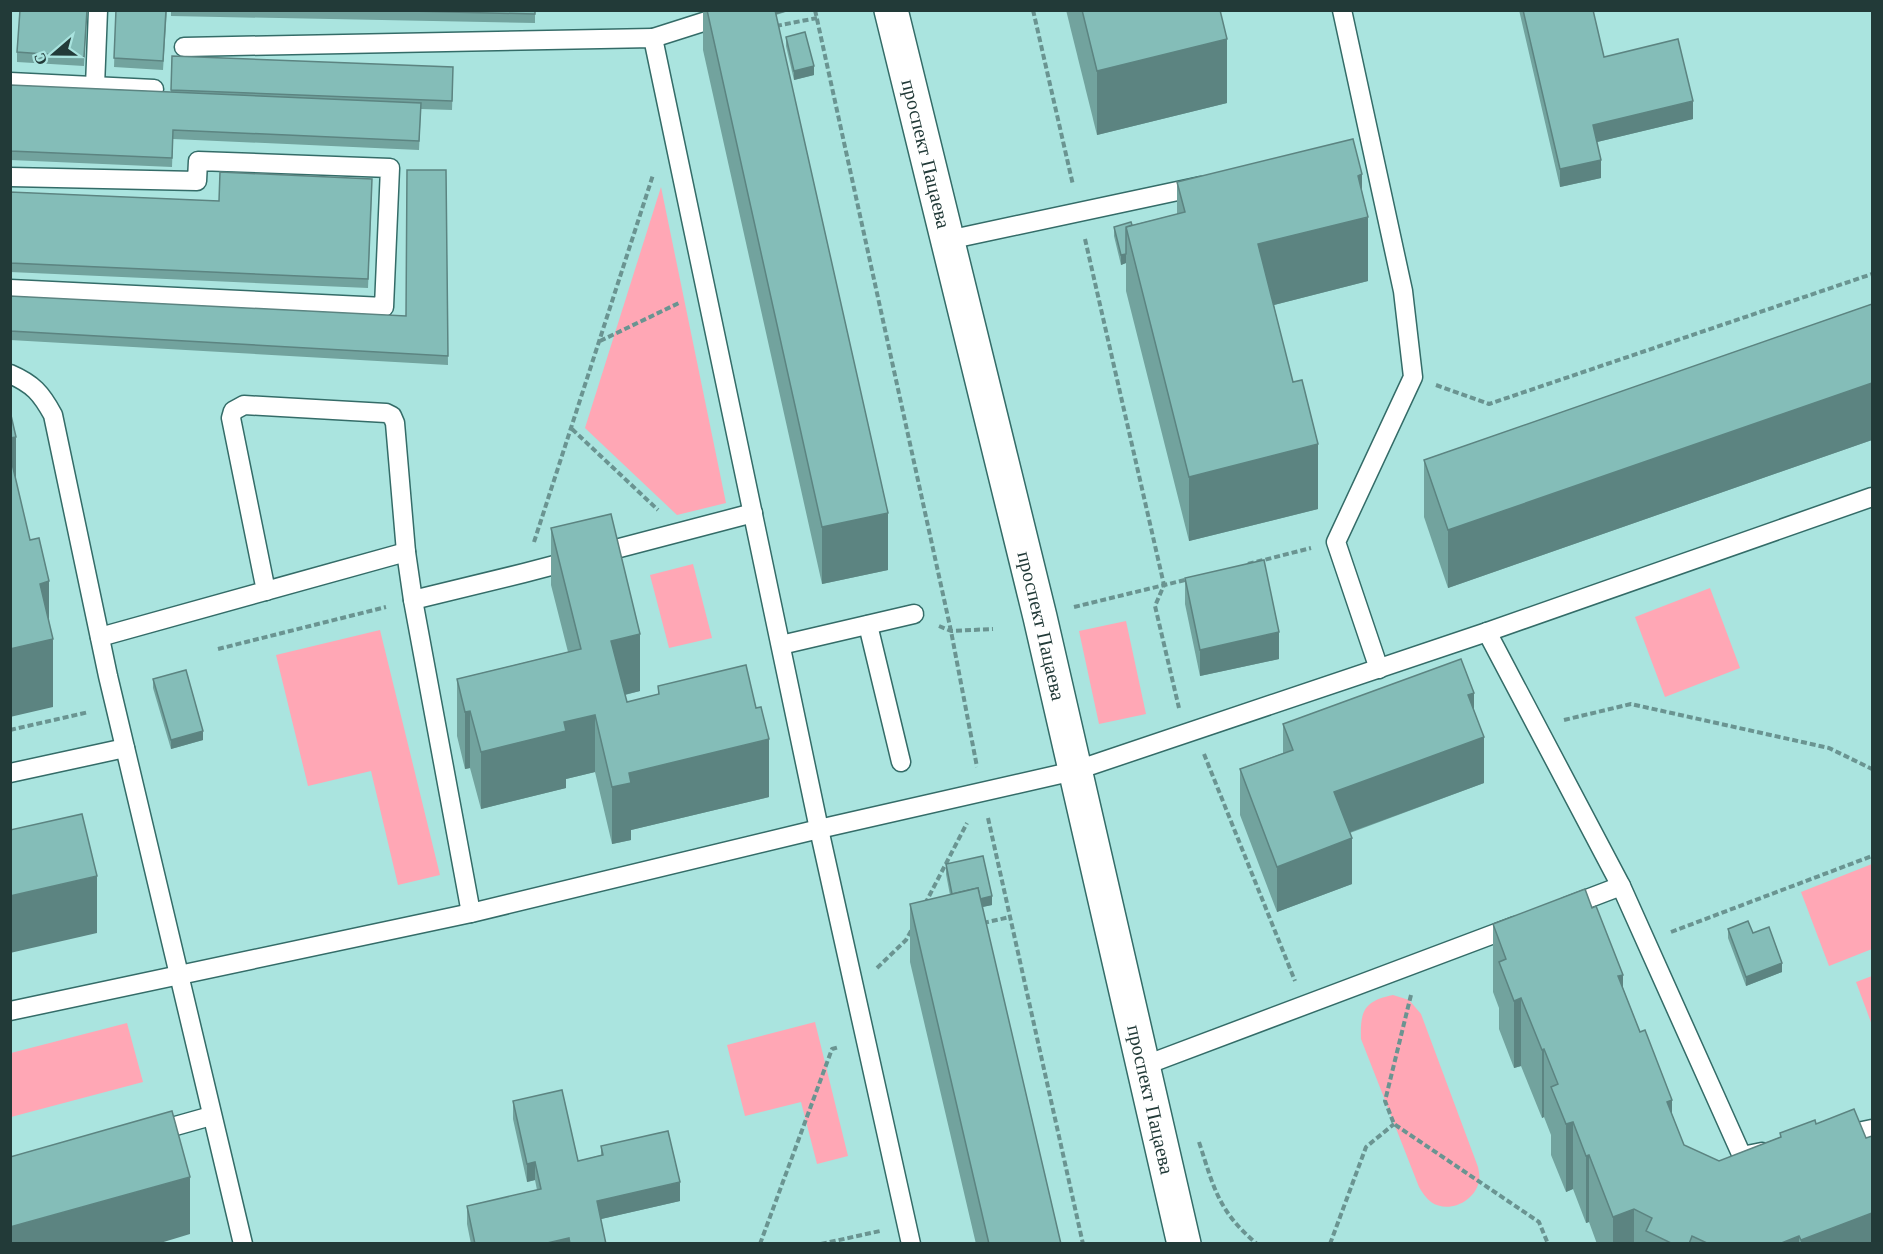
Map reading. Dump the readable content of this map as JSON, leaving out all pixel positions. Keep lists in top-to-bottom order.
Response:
{
  "streets": {
    "main road": ["проспект Пацаева"]
  },
  "north": "left"
}
